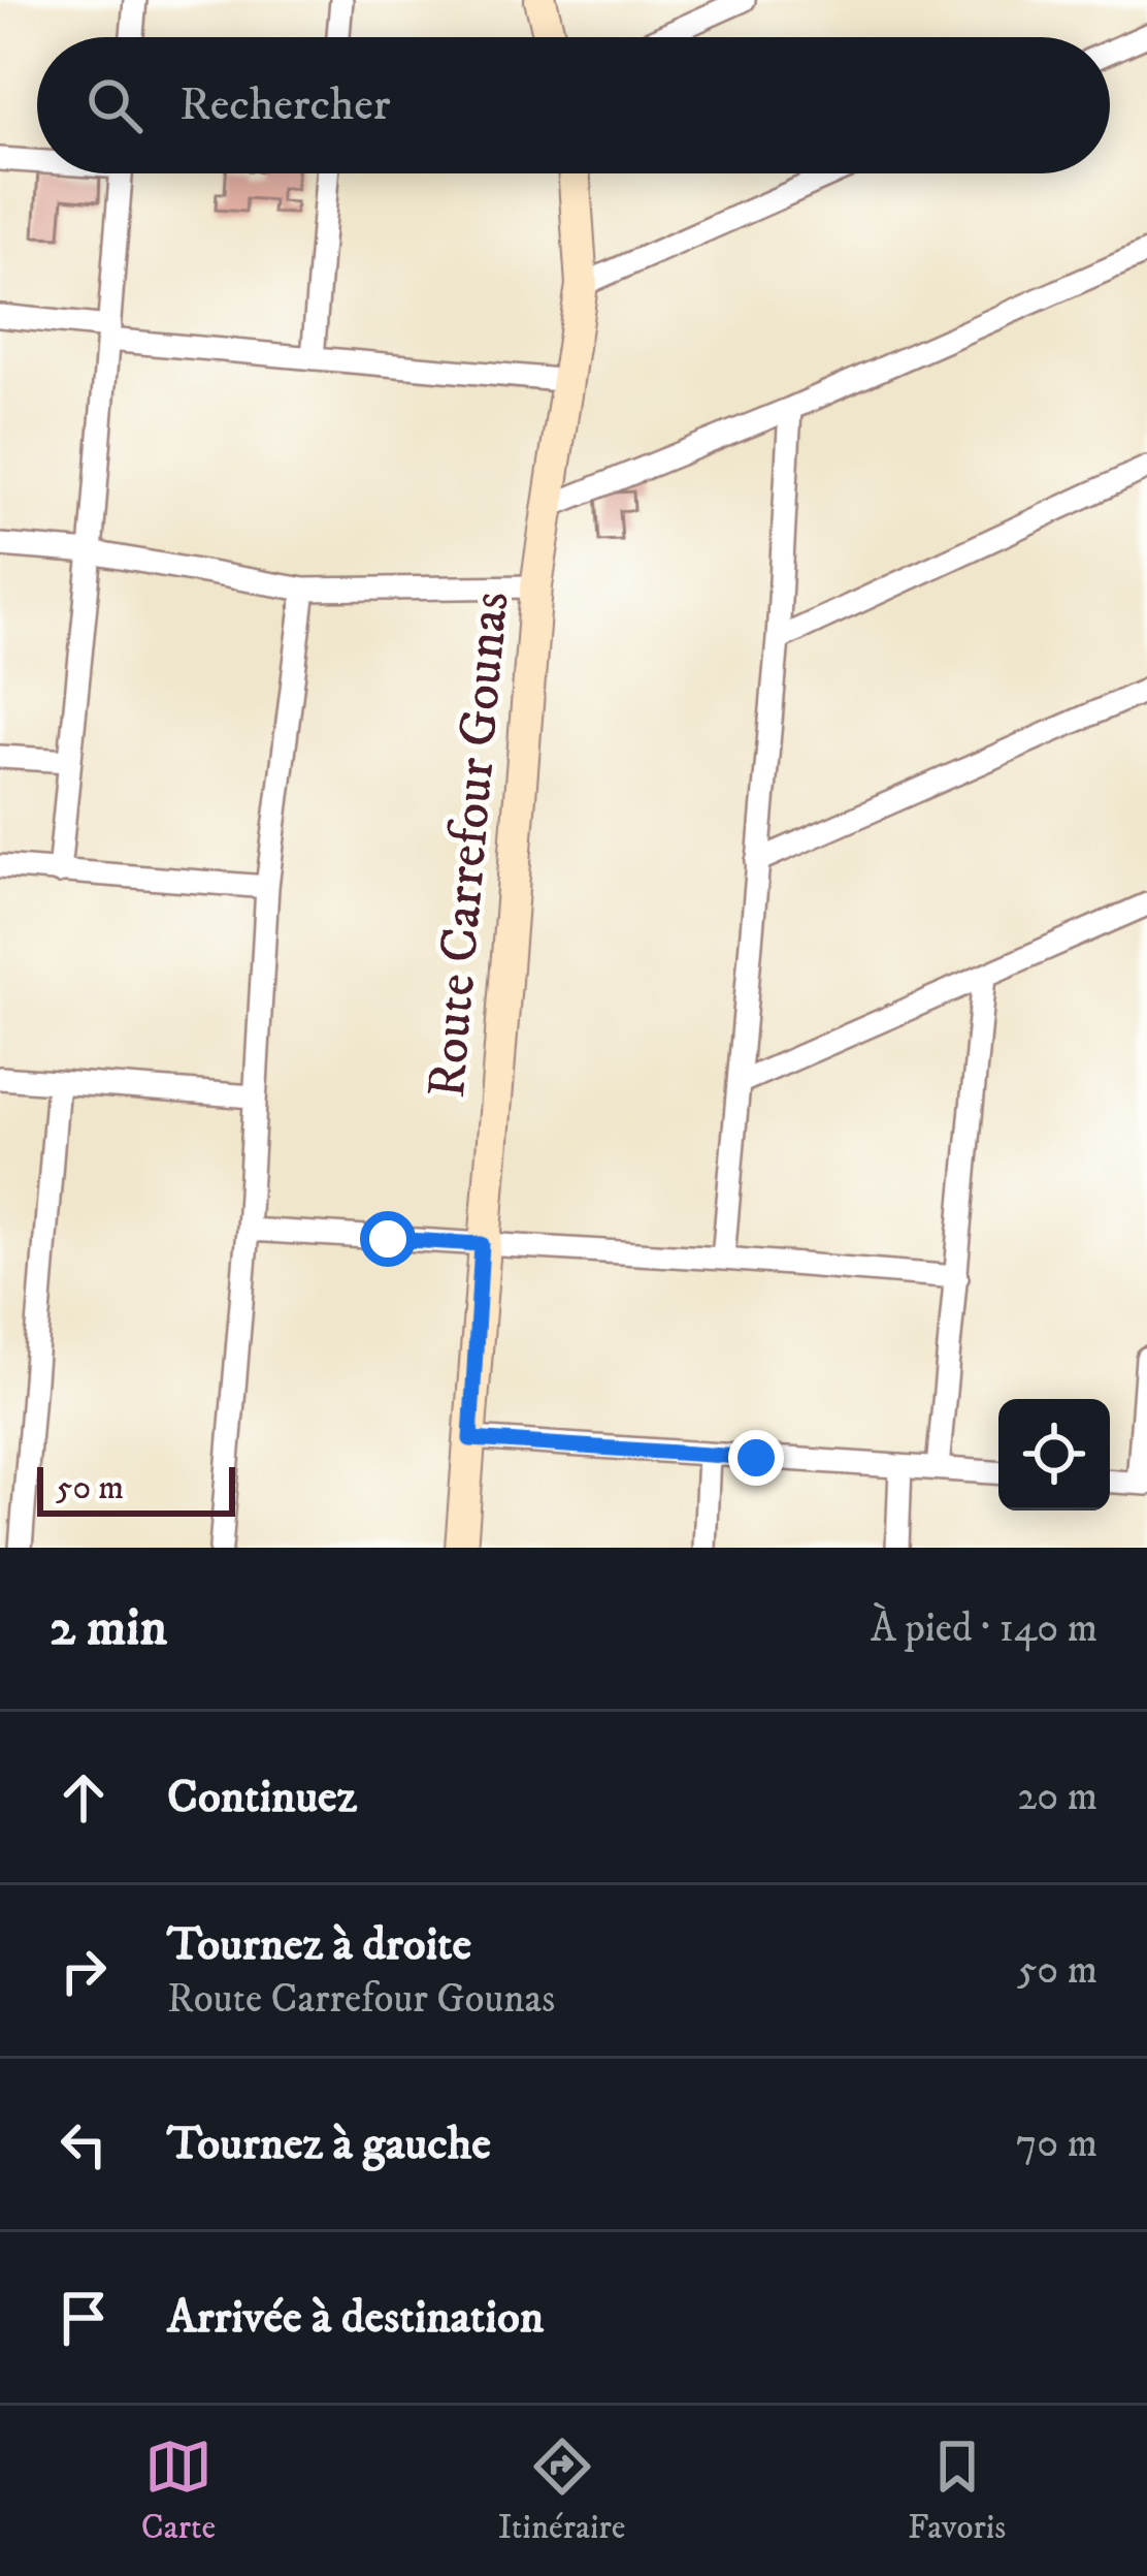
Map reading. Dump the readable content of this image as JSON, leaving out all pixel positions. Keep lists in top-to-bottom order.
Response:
{
  "streets": {
    "main road": ["Route Carrefour Gounas"]
  },
  "scale_bar": "50 m",
  "page": {
    "search": "Rechercher",
    "scale": "50 m",
    "heading": ["2 min", "À pied · 140 m"],
    "list": [
      ["Continuez", "20 m"],
      ["Tournez à droite", "Route Carrefour Gounas", "50 m"],
      ["Tournez à gauche", "70 m"],
      "Arrivée à destination"
    ],
    "nav": ["Carte", "Itinéraire", "Favoris"]
  }
}
